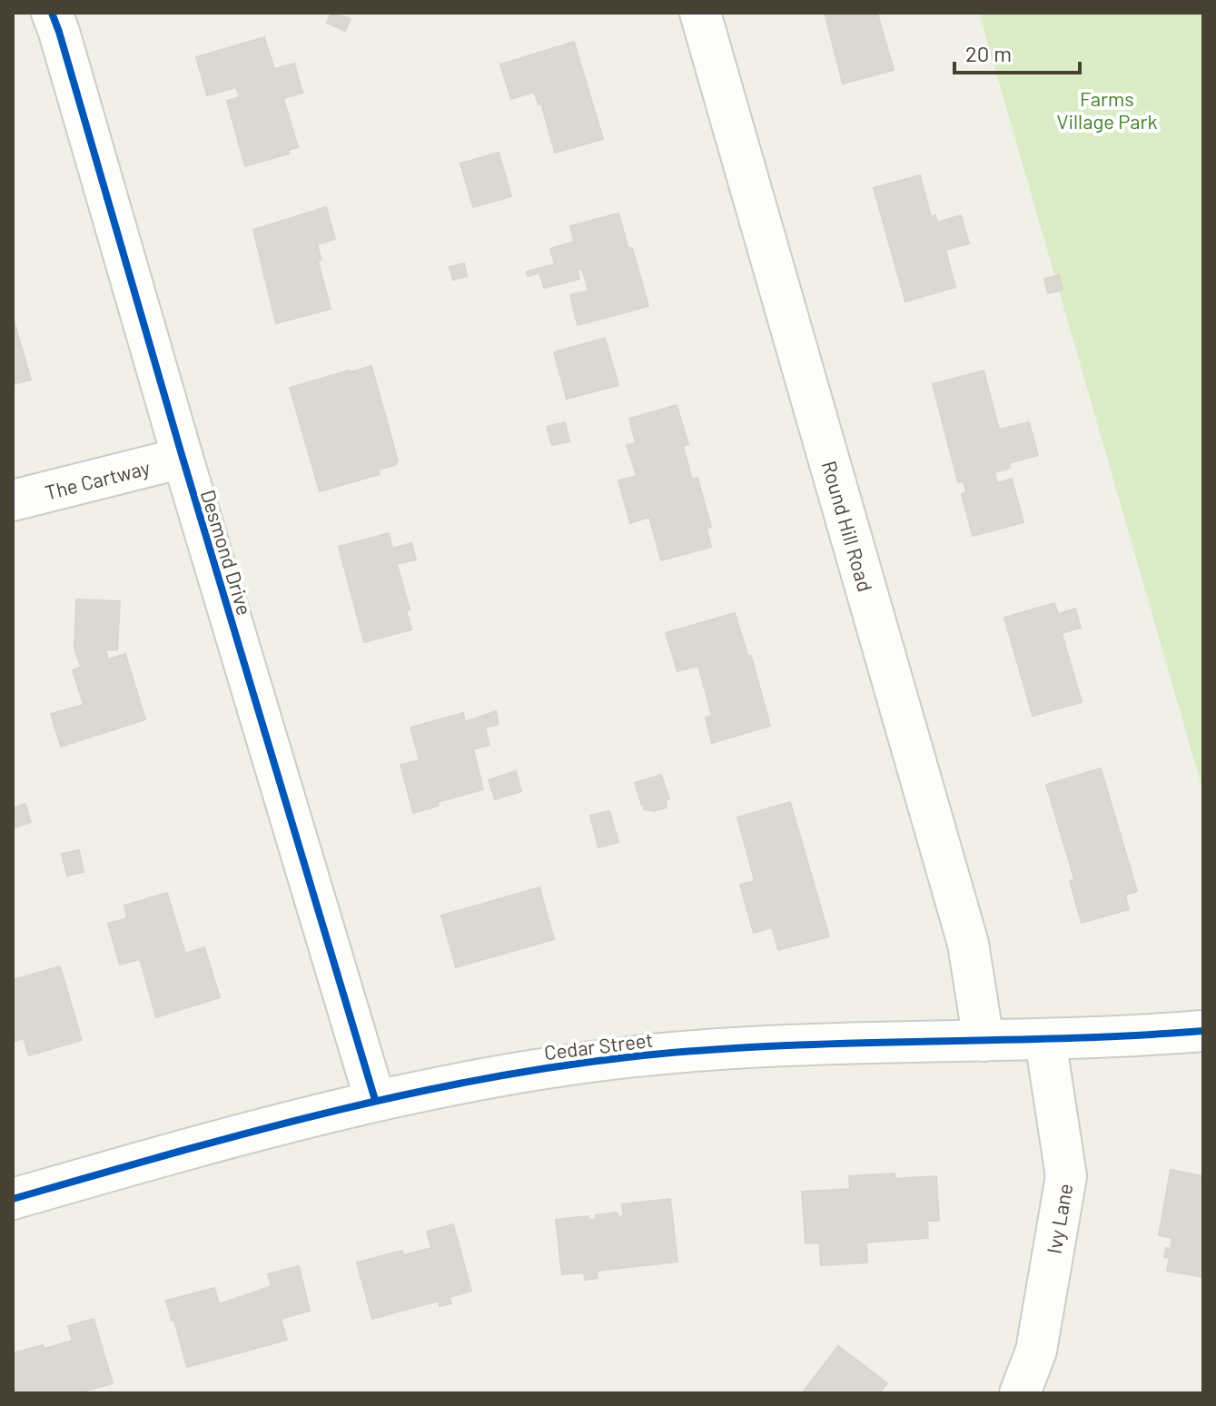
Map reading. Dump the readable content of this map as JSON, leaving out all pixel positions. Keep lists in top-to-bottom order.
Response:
{
  "streets": {
    "street": [
      "The Cartway",
      "Round Hill Road",
      "Desmond Drive",
      "Cedar Street",
      "Ivy Lane"
    ]
  },
  "crossings": [
    ["The Cartway", "Desmond Drive"],
    ["Round Hill Road", "Cedar Street"],
    ["Desmond Drive", "Cedar Street"],
    ["Cedar Street", "Ivy Lane"]
  ],
  "parks": ["Farms Village Park"],
  "scale_bar": "20 m"
}
